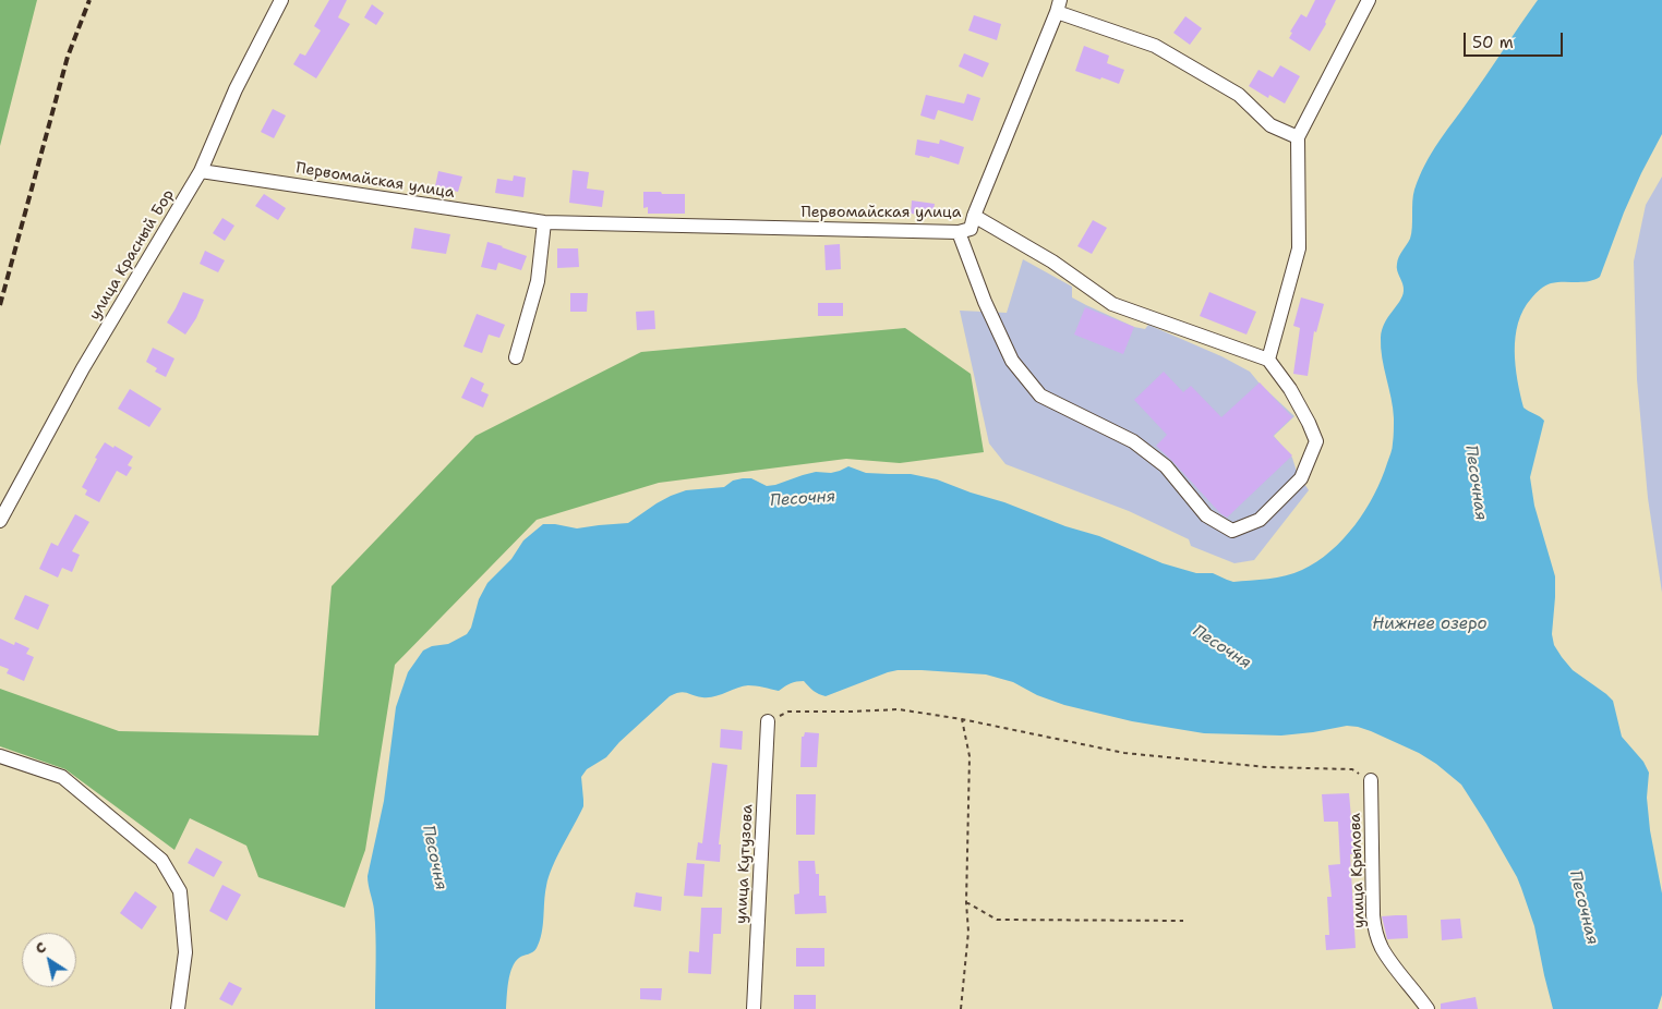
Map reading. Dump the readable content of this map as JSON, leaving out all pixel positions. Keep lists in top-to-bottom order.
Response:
{
  "streets": {
    "street": [
      "Первомайская улица",
      "улица Красный Бор",
      "улица Кутузова",
      "улица Крылова"
    ]
  },
  "crossings": [
    ["Первомайская улица", "улица Красный Бор"]
  ],
  "water": ["Песочная", "Песочня", "Нижнее озеро"],
  "scale_bar": "50 m",
  "north": "top left"
}
